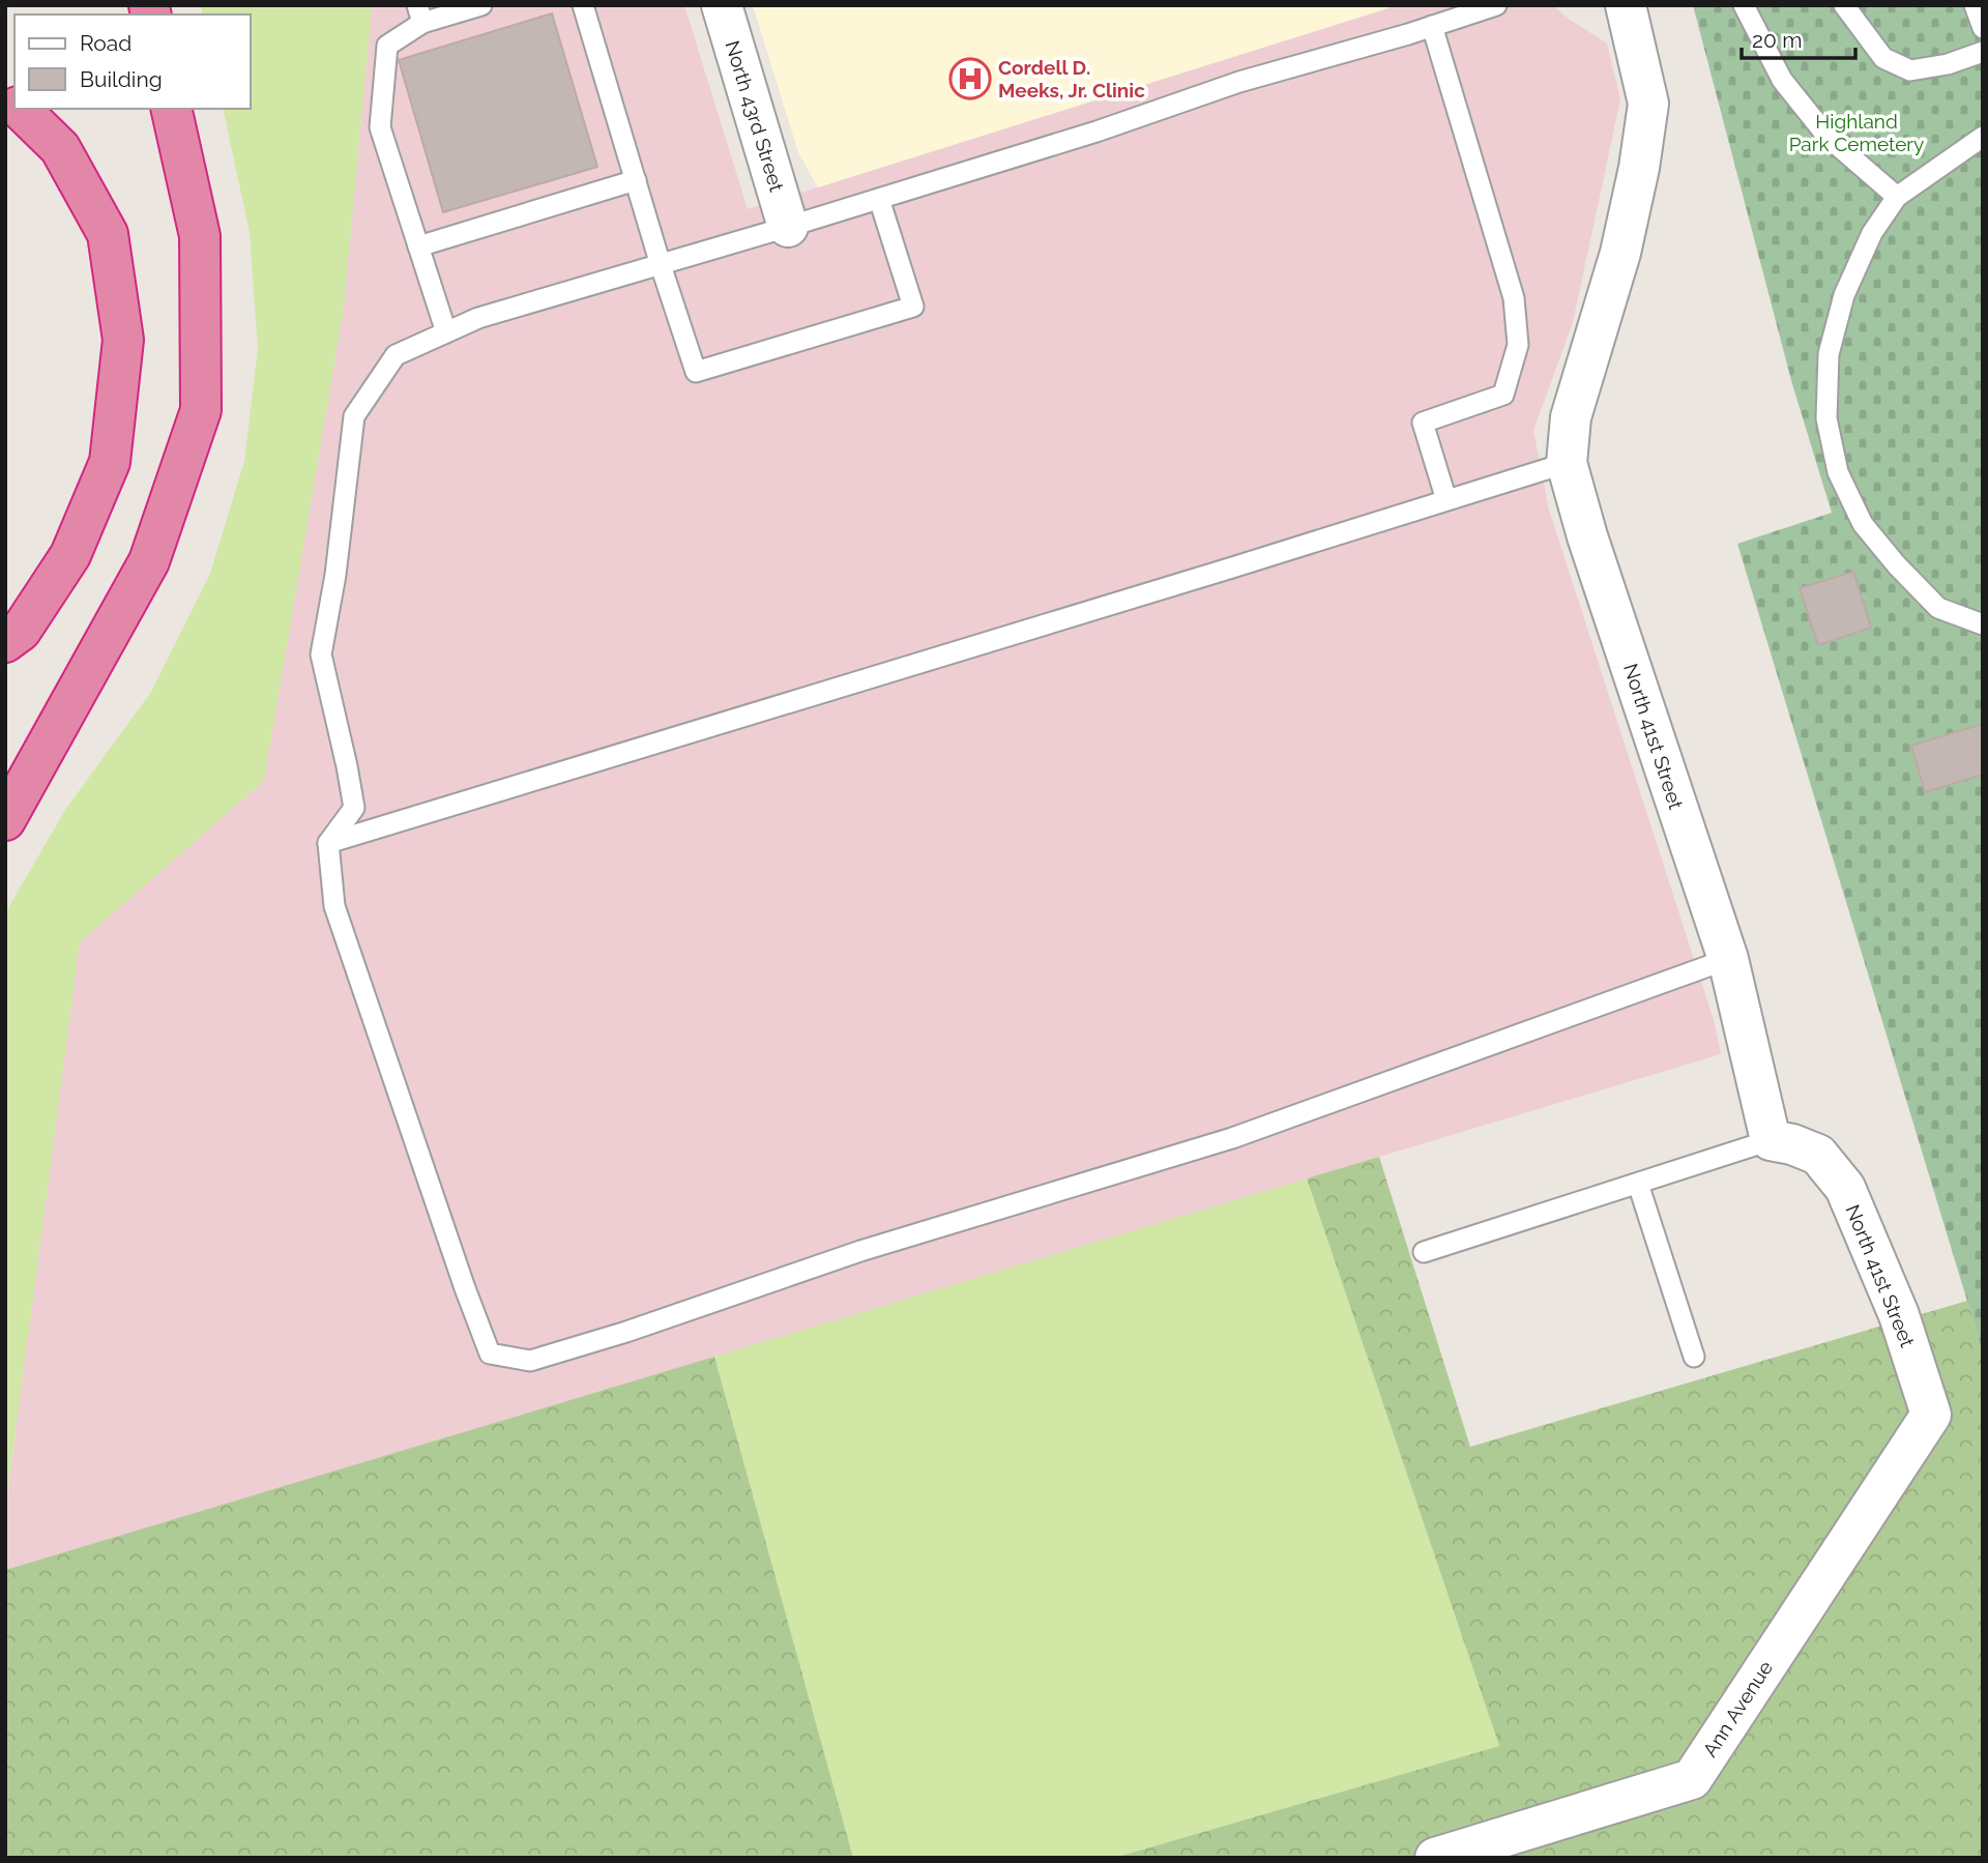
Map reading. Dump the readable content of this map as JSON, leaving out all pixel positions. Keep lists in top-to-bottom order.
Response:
{
  "streets": {
    "street": ["North 43rd Street", "North 41st Street", "Ann Avenue"]
  },
  "crossings": [
    ["North 41st Street", "Ann Avenue"]
  ],
  "parks": ["Highland Park Cemetery"],
  "places": {
    "hospital": ["Cordell D. Meeks, Jr. Clinic"]
  },
  "legend": ["Road", "Building"],
  "scale_bar": "20 m"
}
